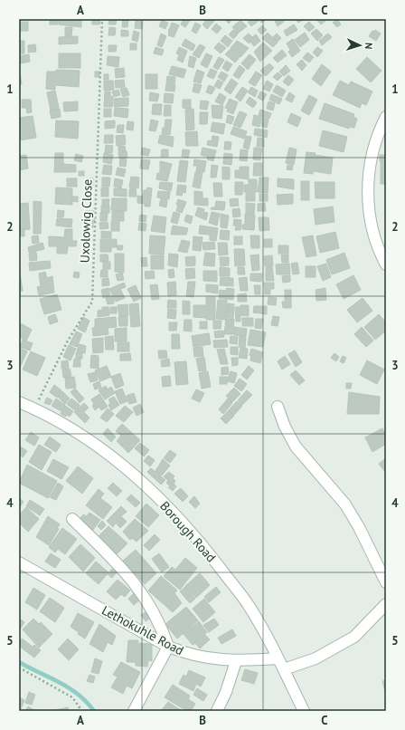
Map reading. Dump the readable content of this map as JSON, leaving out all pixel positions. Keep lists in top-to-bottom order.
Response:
{
  "streets": {
    "street": ["Borough Road", "Lethokuhle Road"],
    "path": ["Uxolowig Close"]
  },
  "crossings": [
    ["Uxolowig Close", "Borough Road"],
    ["Borough Road", "Lethokuhle Road"]
  ],
  "north": "right",
  "grid": {
    "columns": ["A", "B", "C"],
    "rows": [
      "1",
      "2",
      "3",
      "4",
      "5"
    ]
  }
}
